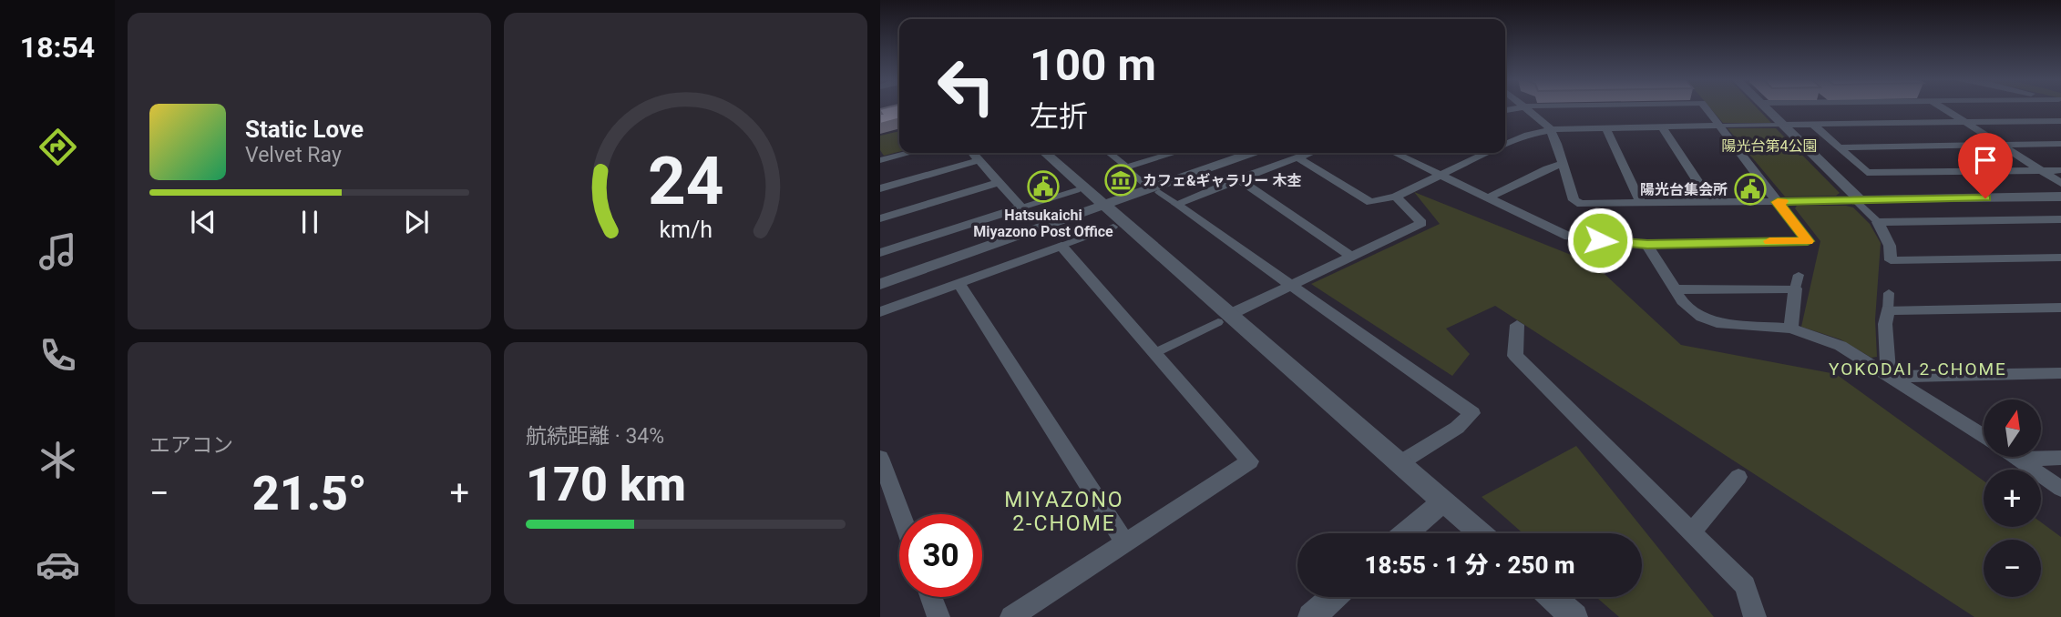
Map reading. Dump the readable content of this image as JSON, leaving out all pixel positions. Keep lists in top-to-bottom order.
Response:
{
  "districts": ["YOKODAI 2-CHOME", "MIYAZONO 2-CHOME"],
  "parks": ["陽光台第4公園"],
  "places": {
    "museum": ["カフェ&ギャラリー 木杢"],
    "public building": ["Hatsukaichi Miyazono Post Office", "陽光台集会所"]
  },
  "north": "top",
  "page": {
    "tabs": "18:54",
    "turn": ["100 m", "左折"],
    "song": ["Static Love", "Velvet Ray"],
    "tile": [
      "エアコン",
      ["航続距離 · 34%", "170 km"]
    ],
    "map_buttons": ["+", "−"],
    "heat": ["−", "21.5°", "+"],
    "limit": "30",
    "trip": "18:55 · 1 分 · 250 m",
    "gauge": ["24", "km/h"]
  }
}
